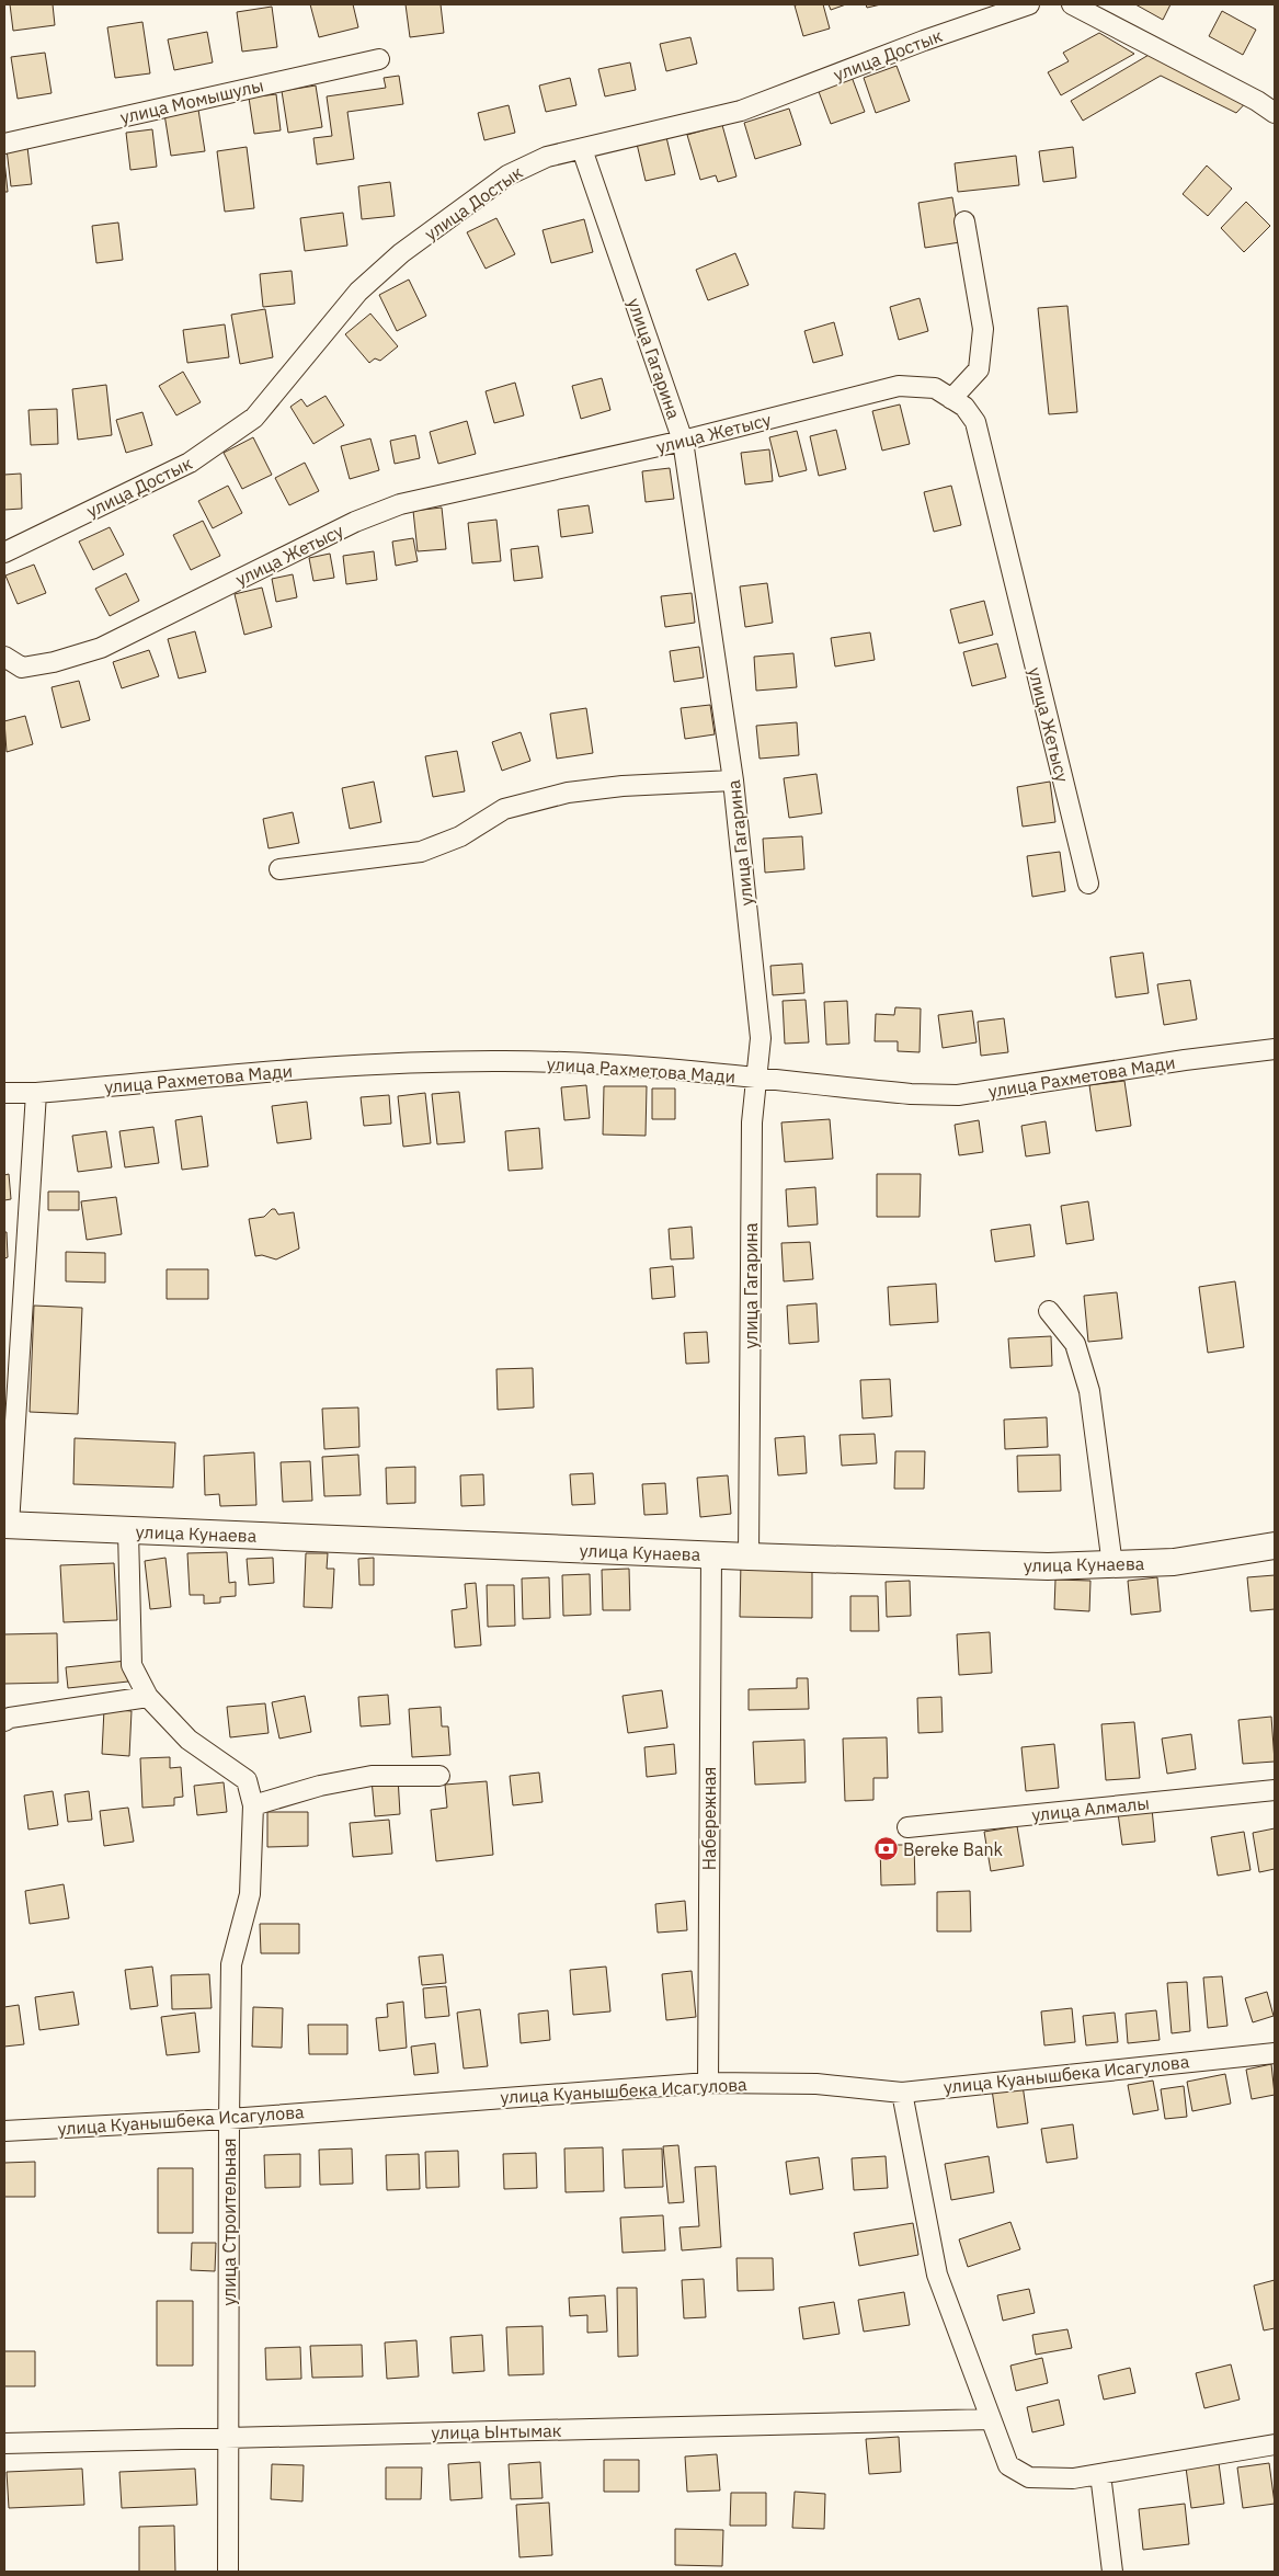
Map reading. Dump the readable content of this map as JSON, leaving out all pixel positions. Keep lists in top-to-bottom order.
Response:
{
  "streets": {
    "main road": ["улица Кунаева"],
    "street": [
      "улица Достык",
      "улица Момышулы",
      "улица Гагарина",
      "улица Жетысу",
      "улица Рахметова Мади",
      "улица Алмалы",
      "Набережная",
      "улица Куанышбека Исагулова",
      "улица Строительная",
      "улица Ынтымак"
    ]
  },
  "crossings": [
    ["улица Достык", "улица Гагарина"],
    ["улица Гагарина", "улица Жетысу"],
    ["улица Гагарина", "улица Рахметова Мади"],
    ["улица Гагарина", "улица Кунаева"],
    ["улица Кунаева", "Набережная"],
    ["улица Кунаева", "улица Строительная"],
    ["Набережная", "улица Куанышбека Исагулова"],
    ["улица Куанышбека Исагулова", "улица Строительная"],
    ["улица Строительная", "улица Ынтымак"]
  ],
  "places": {
    "bank": ["Bereke Bank"]
  }
}
